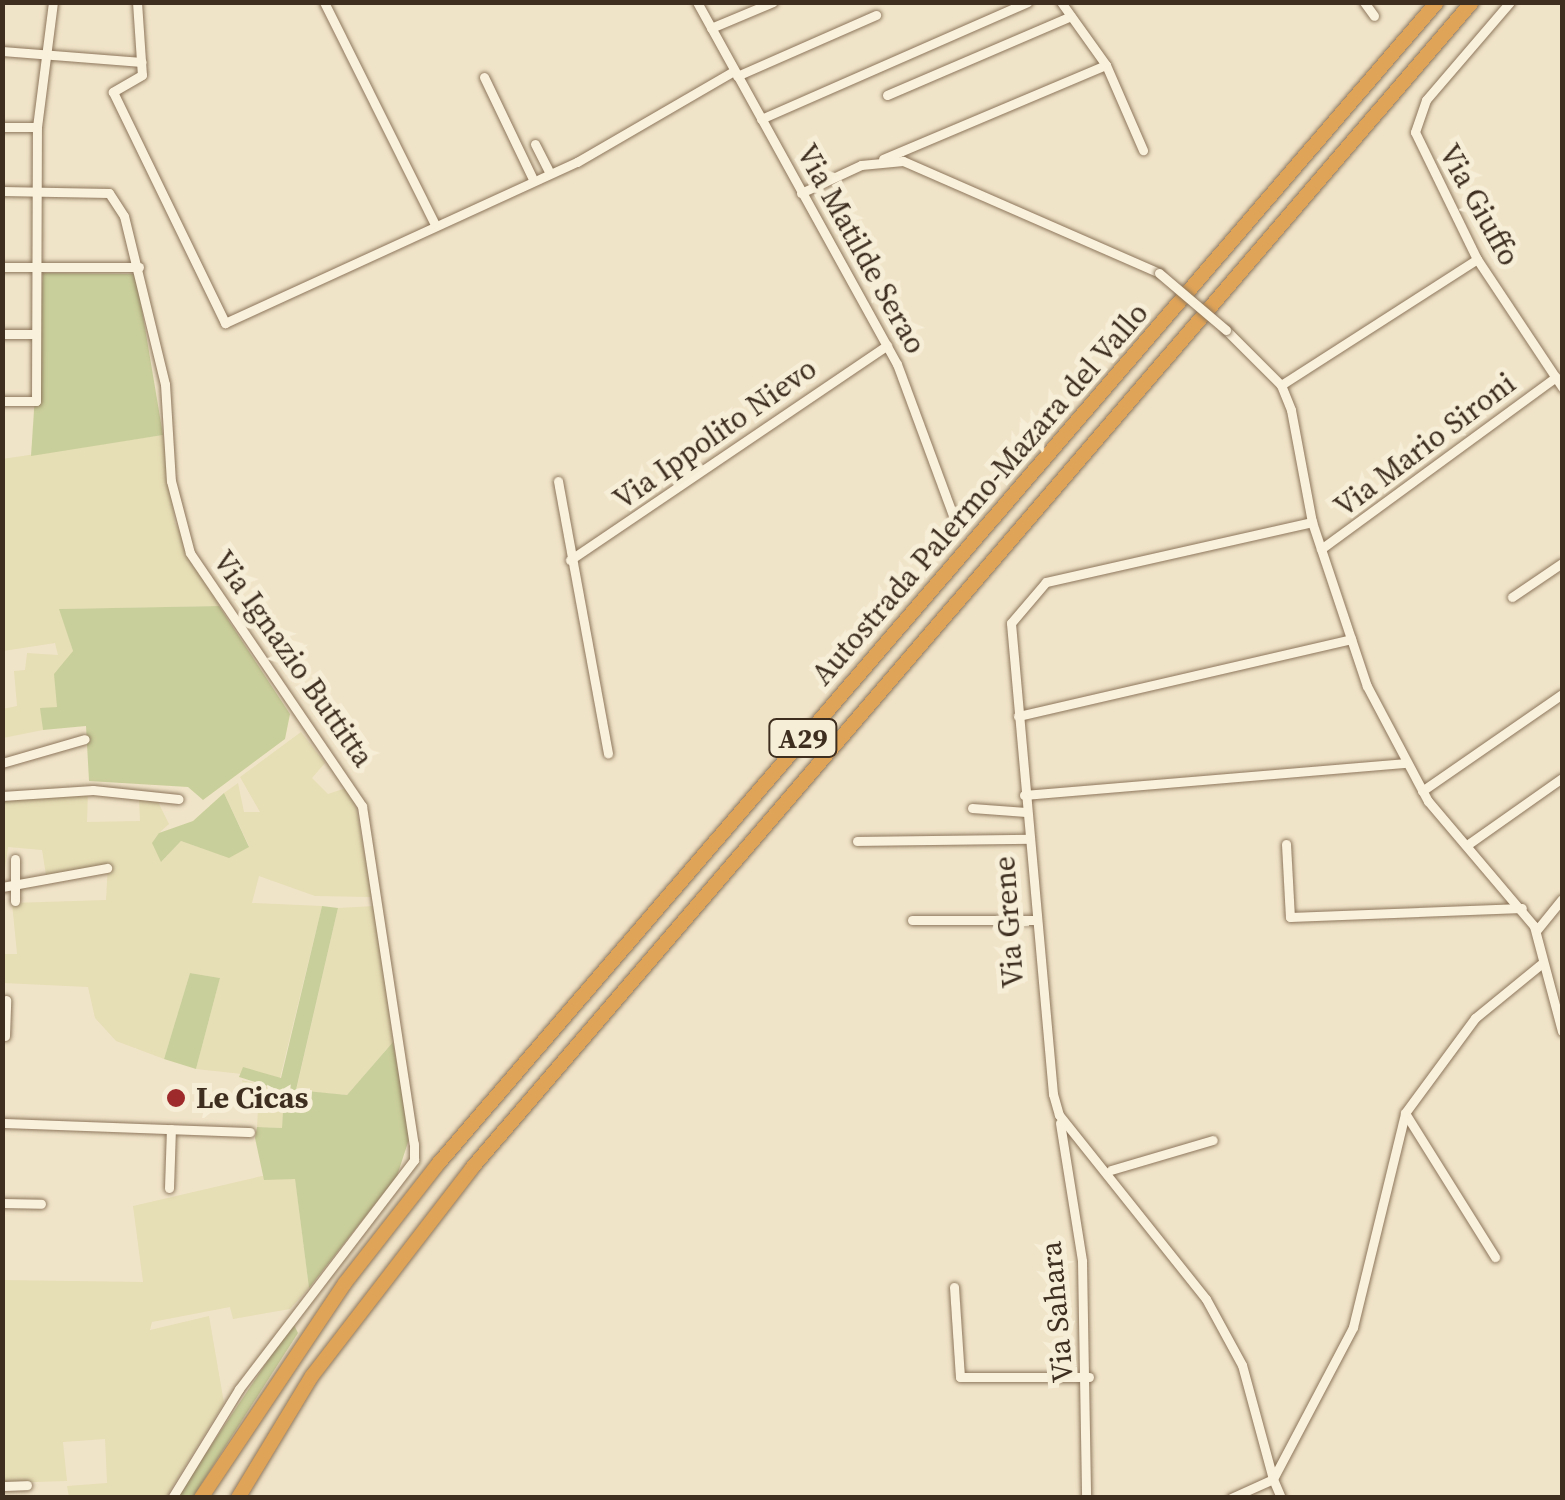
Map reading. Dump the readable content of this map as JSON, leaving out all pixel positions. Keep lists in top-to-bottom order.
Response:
{
  "streets": {
    "highway": ["Autostrada Palermo-Mazara del Vallo", "A29"],
    "street": [
      "Via Giuffo",
      "Via Matilde Serao",
      "Via Ippolito Nievo",
      "Via Mario Sironi",
      "Via Ignazio Buttitta",
      "Via Grene",
      "Via Sahara"
    ]
  },
  "crossings": [
    ["Via Giuffo", "Via Mario Sironi"],
    ["Via Matilde Serao", "Via Ippolito Nievo"]
  ],
  "places": ["Le Cicas"]
}
